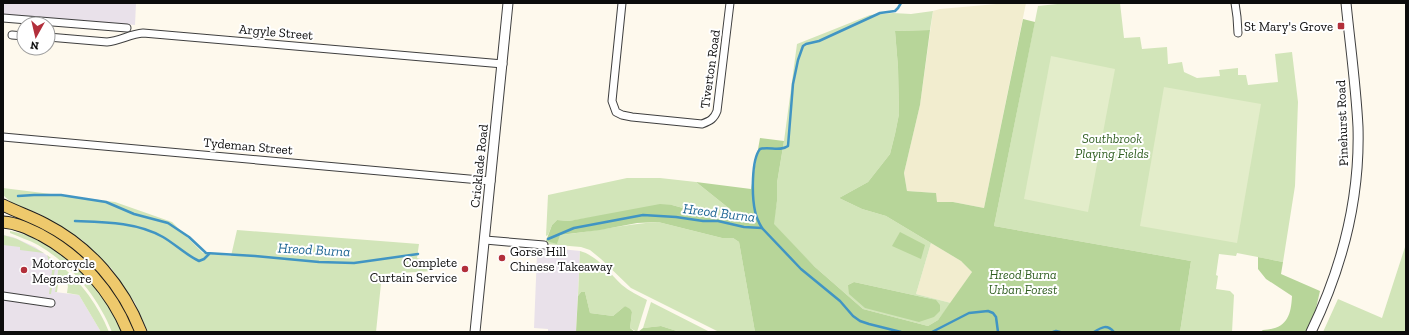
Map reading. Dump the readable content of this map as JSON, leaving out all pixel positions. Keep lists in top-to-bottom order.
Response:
{
  "streets": {
    "street": [
      "Argyle Street",
      "Tiverton Road",
      "Pinehurst Road",
      "Tydeman Street",
      "Cricklade Road"
    ]
  },
  "crossings": [
    ["Argyle Street", "Cricklade Road"],
    ["Tydeman Street", "Cricklade Road"]
  ],
  "water": ["Hreod Burna"],
  "parks": ["Southbrook Playing Fields", "Hreod Burna Urban Forest"],
  "places": {
    "transit": ["St Mary's Grove"],
    "other": ["Gorse Hill Chinese Takeaway", "Complete Curtain Service", "Motorcycle Megastore"]
  },
  "north": "bottom"
}
